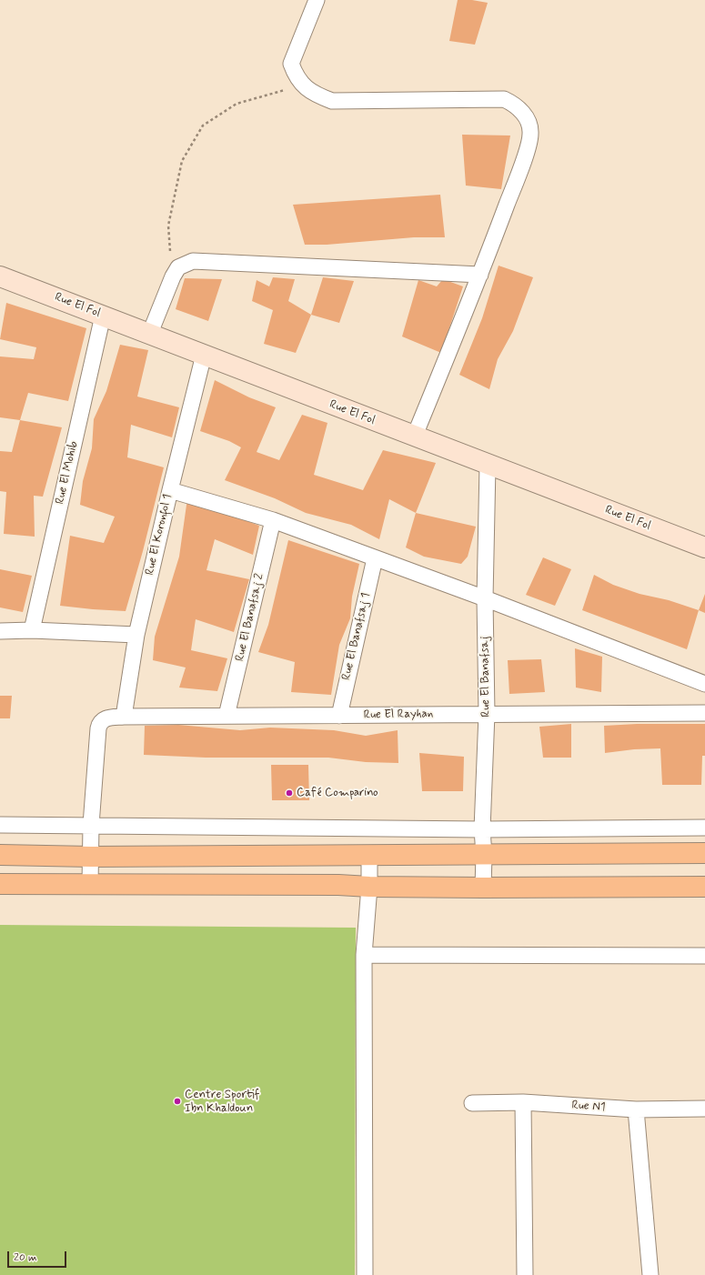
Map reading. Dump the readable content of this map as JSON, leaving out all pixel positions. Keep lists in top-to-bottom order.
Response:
{
  "streets": {
    "street": [
      "Rue El Fol",
      "Rue El Mohib",
      "Rue El Koronfol 1",
      "Rue El Banafsaj 2",
      "Rue El Banafsaj 1",
      "Rue El Banafsaj",
      "Rue El Rayhan",
      "Rue N1"
    ]
  },
  "crossings": [
    ["Rue El Fol", "Rue El Mohib"],
    ["Rue El Fol", "Rue El Koronfol 1"],
    ["Rue El Fol", "Rue El Banafsaj"],
    ["Rue El Koronfol 1", "Rue El Rayhan"],
    ["Rue El Banafsaj 2", "Rue El Rayhan"],
    ["Rue El Banafsaj 1", "Rue El Rayhan"],
    ["Rue El Banafsaj", "Rue El Rayhan"]
  ],
  "places": ["Café Comparino", "Centre Sportif Ibn Khaldoun"],
  "scale_bar": "20 m"
}
